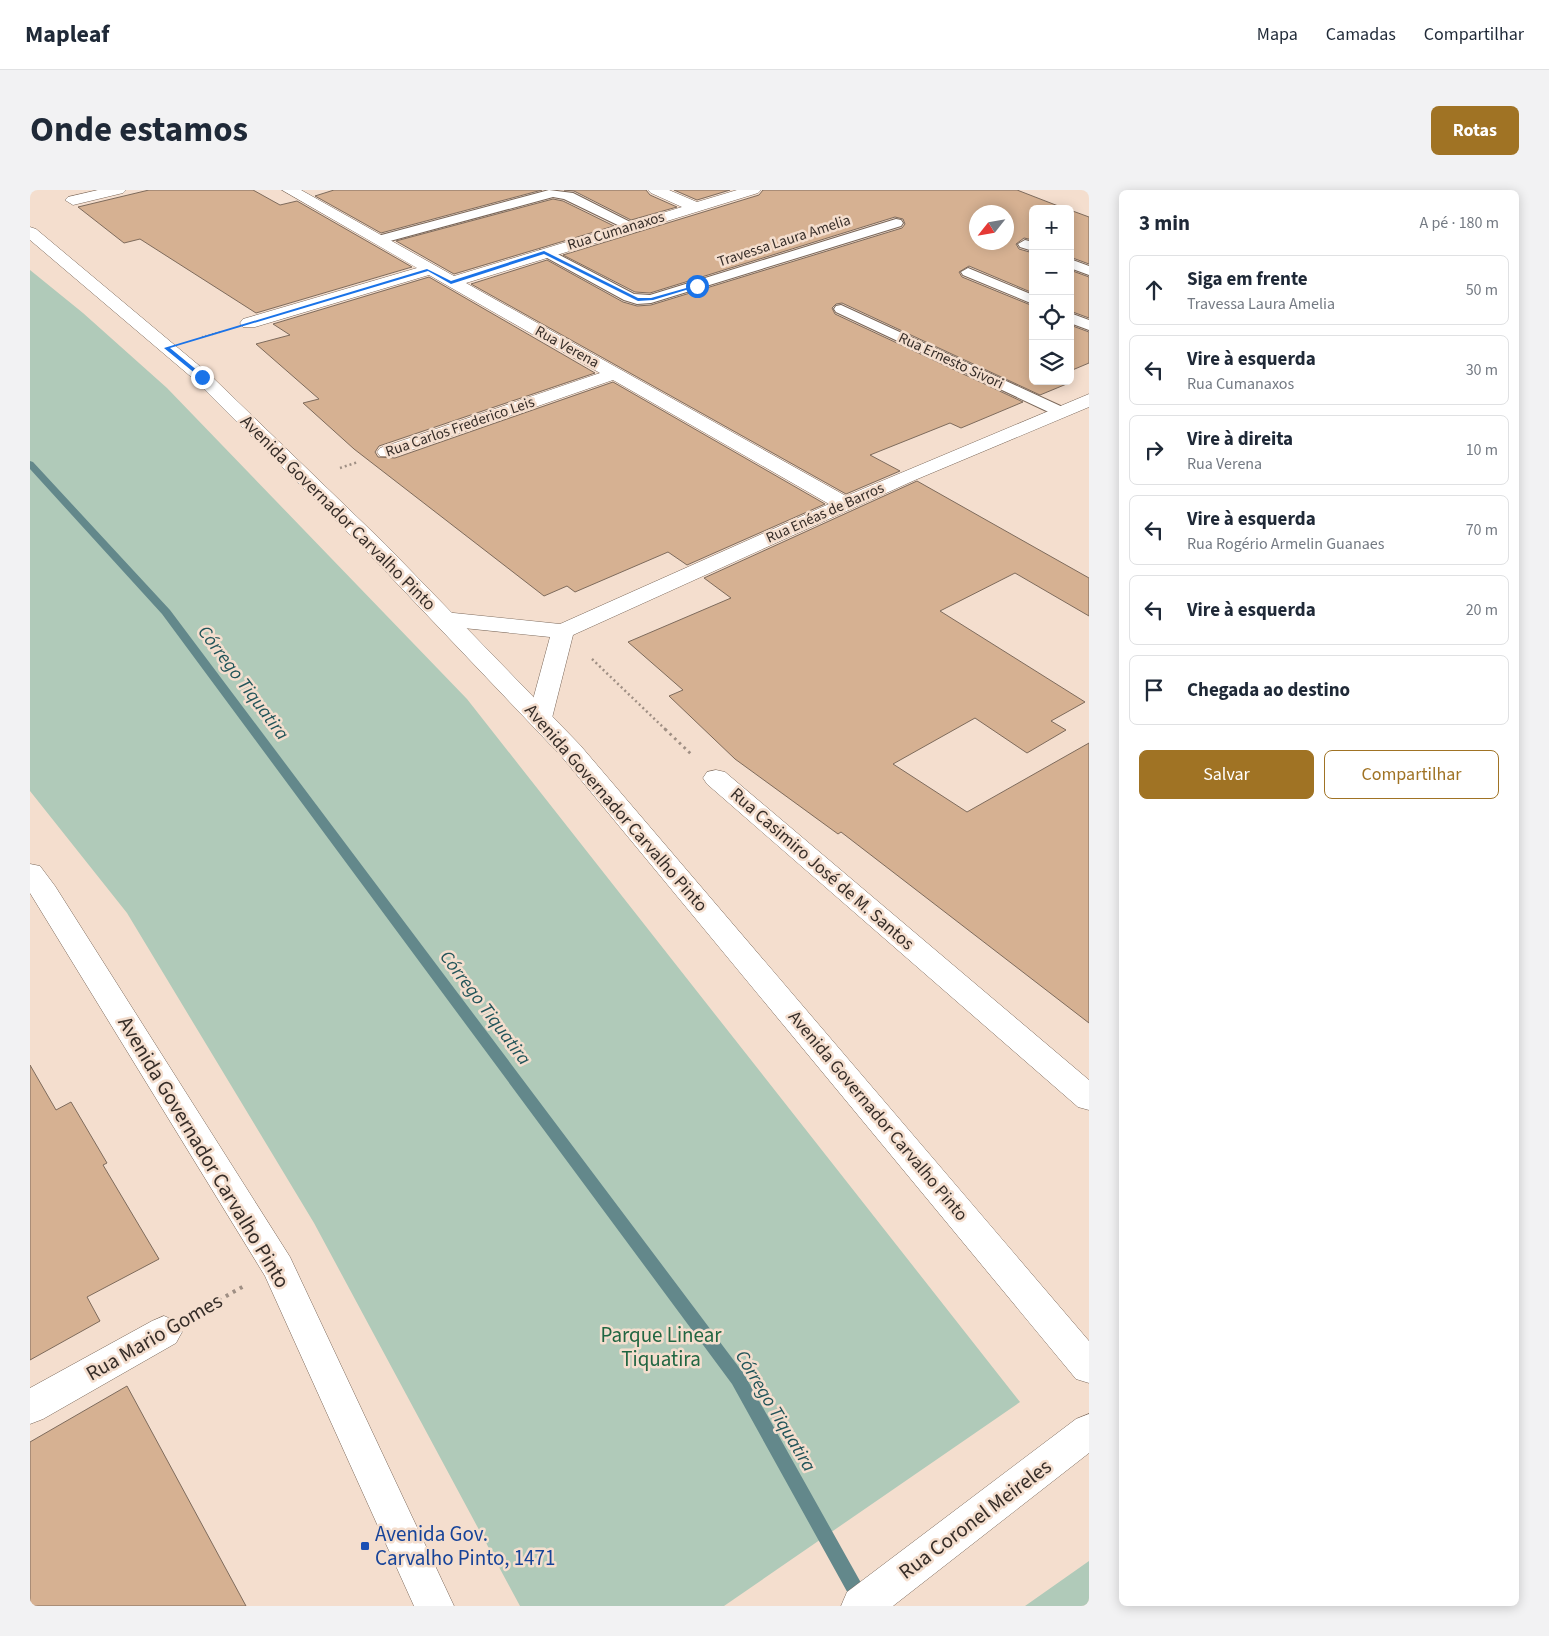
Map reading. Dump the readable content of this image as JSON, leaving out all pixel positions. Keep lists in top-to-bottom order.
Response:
{
  "streets": {
    "street": [
      "Rua Cumanaxos",
      "Rua Verena",
      "Rua Carlos Frederico Leis",
      "Avenida Governador Carvalho Pinto",
      "Rua Enéas de Barros",
      "Rua Casimiro José de M. Santos",
      "Rua Mario Gomes",
      "Rua Coronel Meireles"
    ],
    "lane": ["Travessa Laura Amelia", "Rua Ernesto Sivori"]
  },
  "crossings": [
    ["Rua Cumanaxos", "Travessa Laura Amelia"],
    ["Rua Cumanaxos", "Rua Verena"],
    ["Rua Verena", "Rua Carlos Frederico Leis"],
    ["Rua Verena", "Rua Enéas de Barros"],
    ["Rua Ernesto Sivori", "Rua Enéas de Barros"],
    ["Rua Carlos Frederico Leis", "Avenida Governador Carvalho Pinto"],
    ["Avenida Governador Carvalho Pinto", "Rua Mario Gomes"],
    ["Rua Enéas de Barros", "Rua Casimiro José de M. Santos"]
  ],
  "water": ["Córrego Tiquatira"],
  "parks": ["Parque Linear Tiquatira"],
  "places": {
    "transit": ["Avenida Gov. Carvalho Pinto, 1471"]
  },
  "north": "bottom left",
  "page": {
    "header": "Mapleaf",
    "nav": ["Mapa", "Camadas", "Compartilhar"],
    "title": "Onde estamos",
    "buttons": [
      "Rotas",
      ["Salvar", "Compartilhar"]
    ],
    "heading": ["3 min", "A pé · 180 m"],
    "map_buttons": ["+", "−"],
    "list": [
      ["Siga em frente", "Travessa Laura Amelia", "50 m"],
      ["Vire à esquerda", "Rua Cumanaxos", "30 m"],
      ["Vire à direita", "Rua Verena", "10 m"],
      ["Vire à esquerda", "Rua Rogério Armelin Guanaes", "70 m"],
      ["Vire à esquerda", "20 m"],
      "Chegada ao destino"
    ]
  }
}
